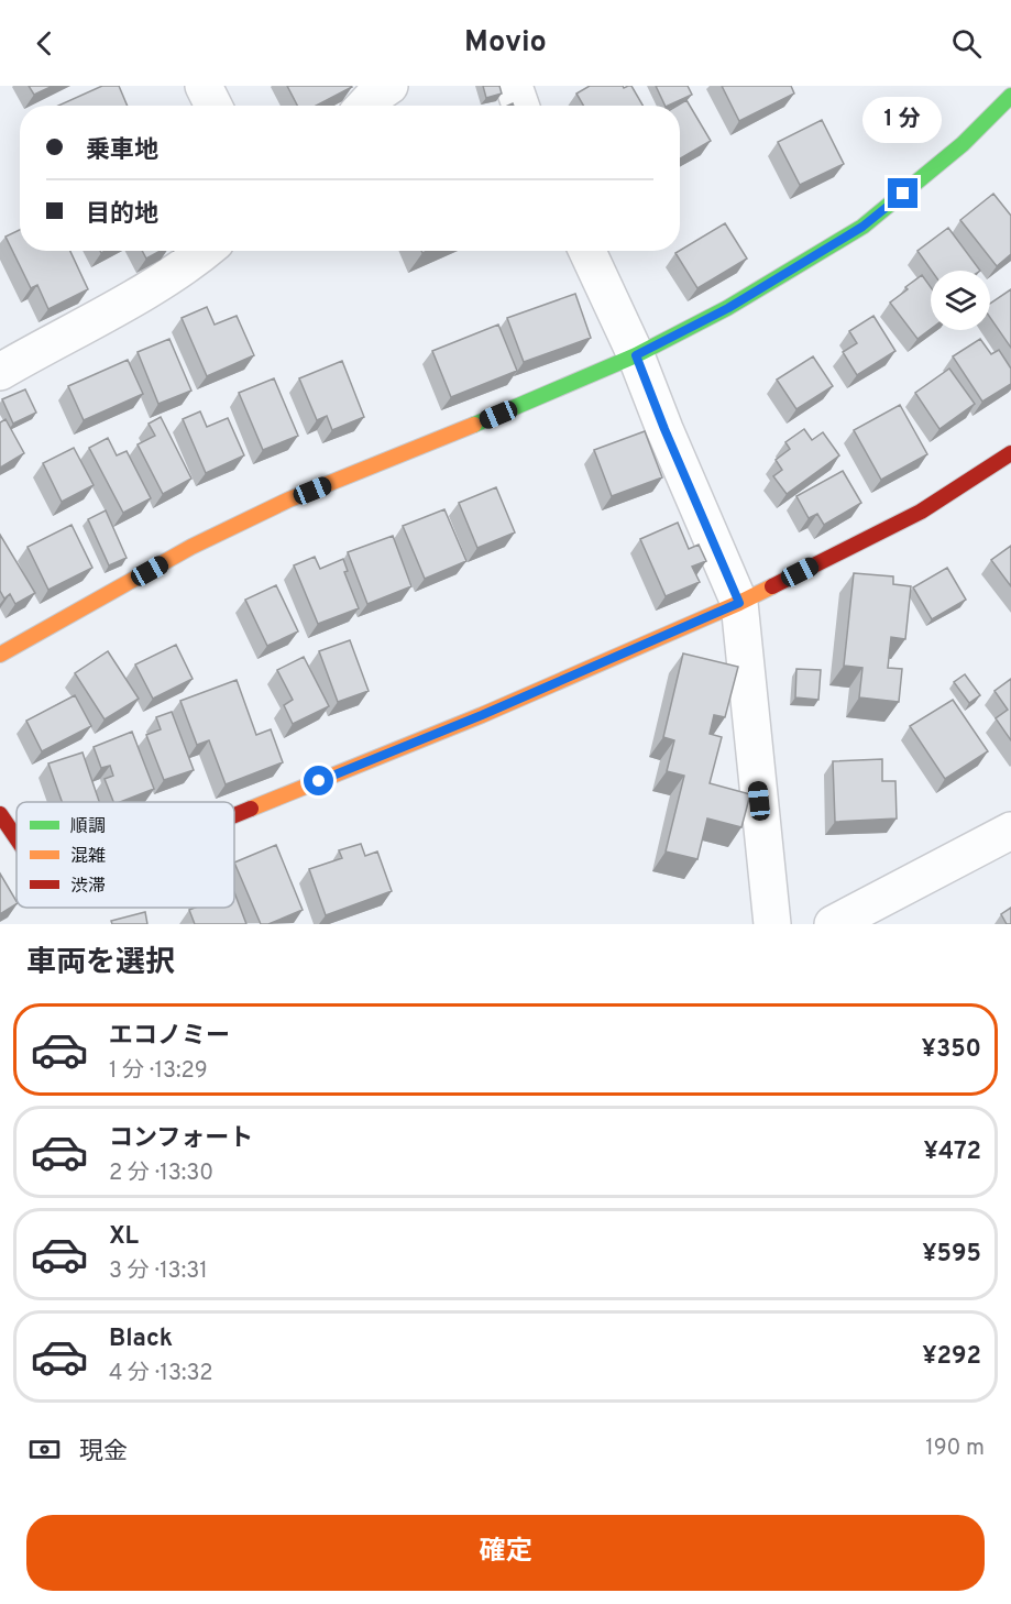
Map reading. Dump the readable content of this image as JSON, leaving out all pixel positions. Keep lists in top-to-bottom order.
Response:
{
  "legend": ["順調", "混雑", "渋滞"],
  "page": {
    "header": "Movio",
    "bubble": "1 分",
    "banner": ["乗車地", "目的地"],
    "heading": "車両を選択",
    "list": [
      {
        "name": "エコノミー",
        "note": "1 分 · 13:29",
        "value": "¥350"
      },
      {
        "name": "コンフォート",
        "note": "2 分 · 13:30",
        "value": "¥472"
      },
      {
        "name": "XL",
        "note": "3 分 · 13:31",
        "value": "¥595"
      },
      {
        "name": "Black",
        "note": "4 分 · 13:32",
        "value": "¥292"
      }
    ],
    "pay": ["現金", "190 m"],
    "buttons": "確定"
  }
}
